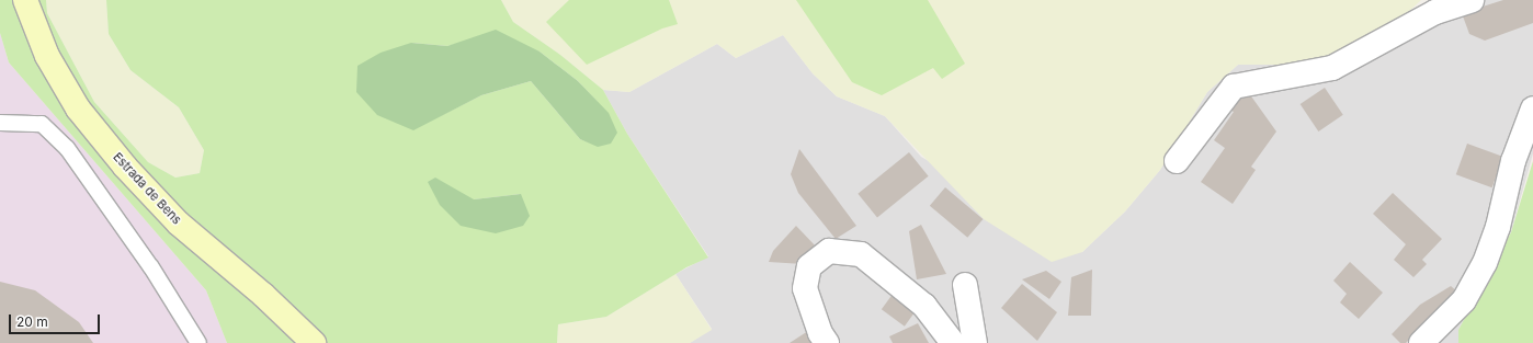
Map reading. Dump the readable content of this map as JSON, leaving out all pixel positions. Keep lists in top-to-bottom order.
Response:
{
  "streets": {
    "street": ["Estrada de Bens"]
  },
  "scale_bar": "20 m"
}
